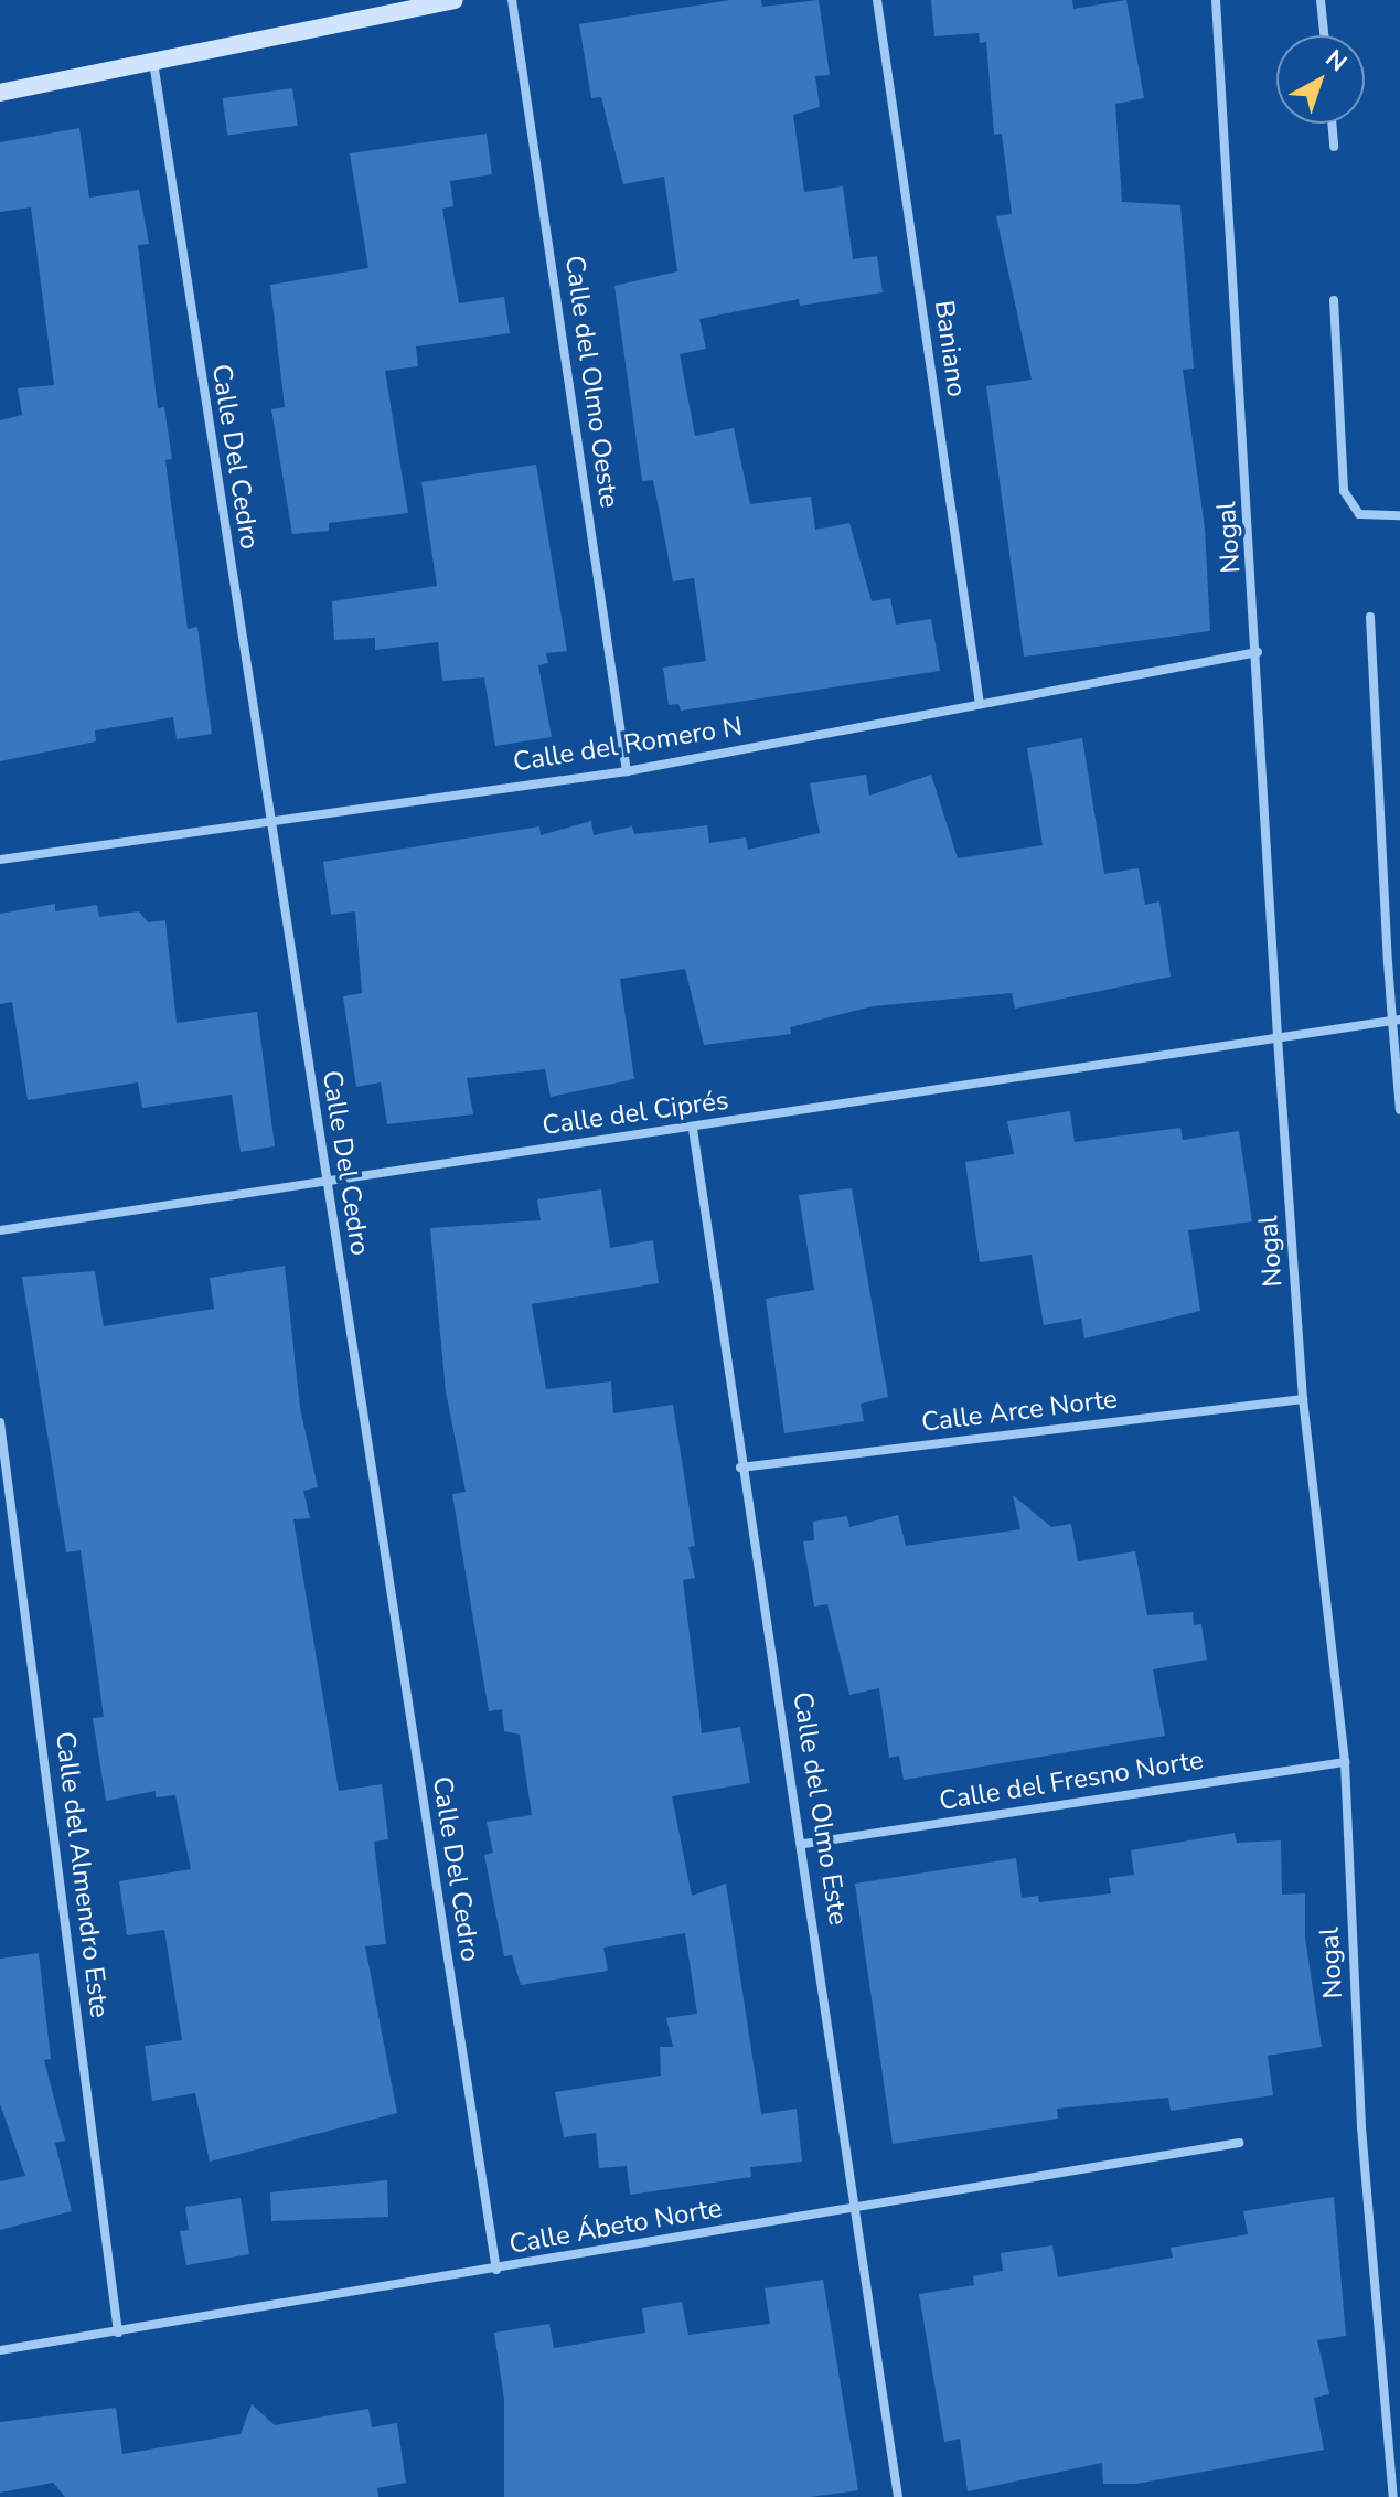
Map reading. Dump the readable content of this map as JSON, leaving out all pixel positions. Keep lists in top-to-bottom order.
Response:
{
  "streets": {
    "street": [
      "Baniano",
      "Calle del Olmo Oeste",
      "Calle Del Cedro",
      "Nogal",
      "Calle del Romero N",
      "Calle del Ciprés",
      "Calle Arce Norte",
      "Calle del Fresno Norte",
      "Calle del Olmo Este",
      "Calle del Almendro Este",
      "Calle Ábeto Norte"
    ]
  },
  "crossings": [
    ["Baniano", "Calle del Romero N"],
    ["Calle del Olmo Oeste", "Calle del Romero N"],
    ["Calle Del Cedro", "Calle del Romero N"],
    ["Calle Del Cedro", "Calle del Ciprés"],
    ["Calle Del Cedro", "Calle Ábeto Norte"],
    ["Nogal", "Calle del Romero N"],
    ["Nogal", "Calle del Ciprés"],
    ["Nogal", "Calle Arce Norte"],
    ["Nogal", "Calle del Fresno Norte"],
    ["Calle del Ciprés", "Calle del Olmo Este"],
    ["Calle Arce Norte", "Calle del Olmo Este"],
    ["Calle del Fresno Norte", "Calle del Olmo Este"],
    ["Calle del Olmo Este", "Calle Ábeto Norte"],
    ["Calle del Almendro Este", "Calle Ábeto Norte"]
  ],
  "north": "top right"
}
